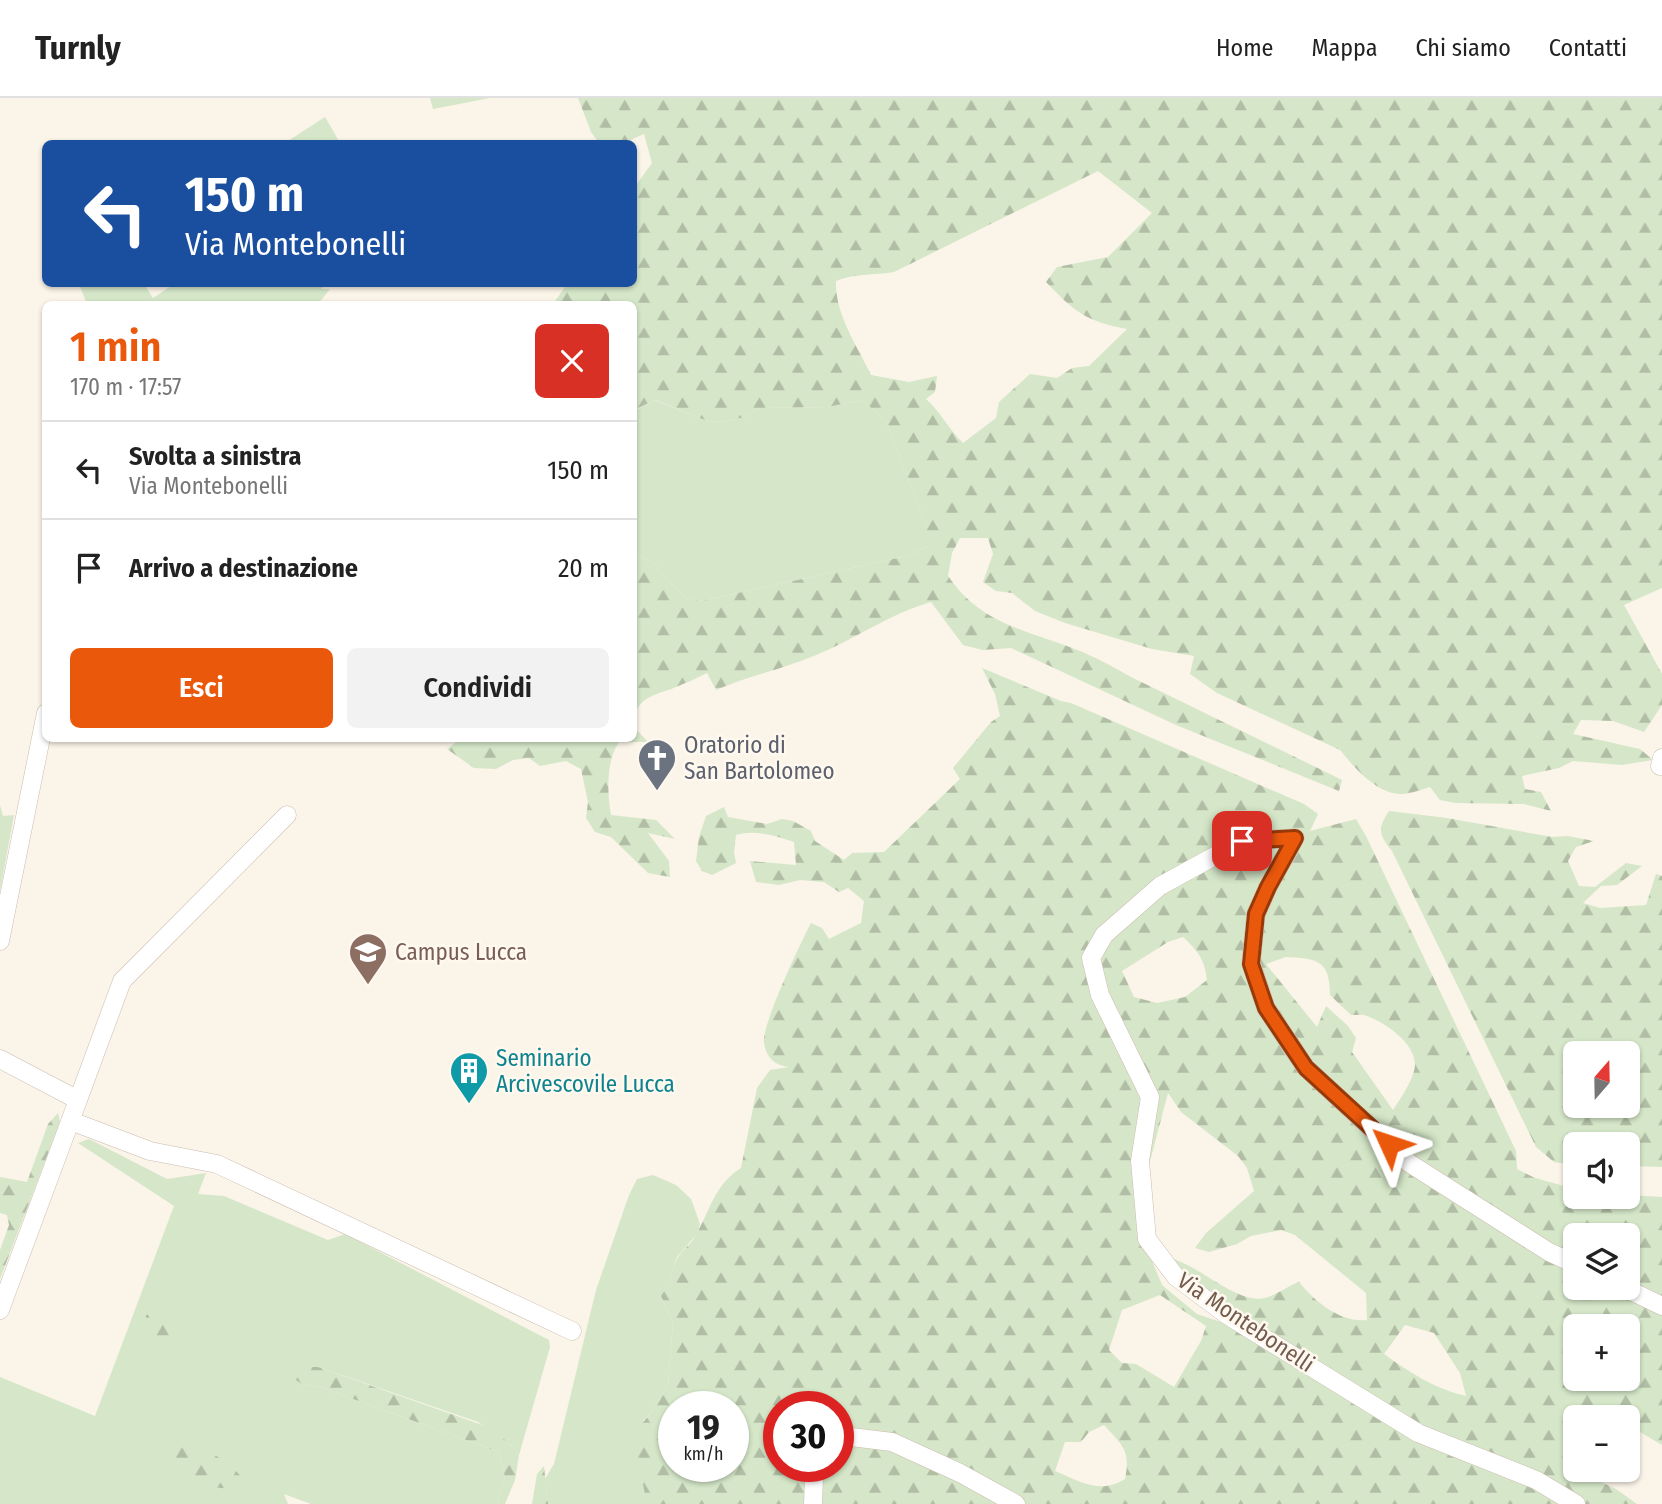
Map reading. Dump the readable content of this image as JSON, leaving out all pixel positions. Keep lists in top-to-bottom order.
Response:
{
  "streets": {
    "street": ["Via Montebonelli"]
  },
  "places": {
    "church": ["Oratorio di San Bartolomeo"],
    "school or university": ["Campus Lucca"],
    "building": ["Seminario Arcivescovile Lucca"]
  },
  "north": "top",
  "page": {
    "header": "Turnly",
    "nav": [
      "Home",
      "Mappa",
      "Chi siamo",
      "Contatti"
    ],
    "turn": ["150 m", "Via Montebonelli"],
    "heading": ["1 min", "170 m · 17:57"],
    "list": [
      {
        "name": "Svolta a sinistra",
        "note": "Via Montebonelli",
        "value": "150 m"
      },
      {
        "name": "Arrivo a destinazione",
        "value": "20 m"
      }
    ],
    "buttons": ["Esci", "Condividi"],
    "map_buttons": ["+", "−"],
    "speed": "19 km/h",
    "limit": "30"
  }
}
